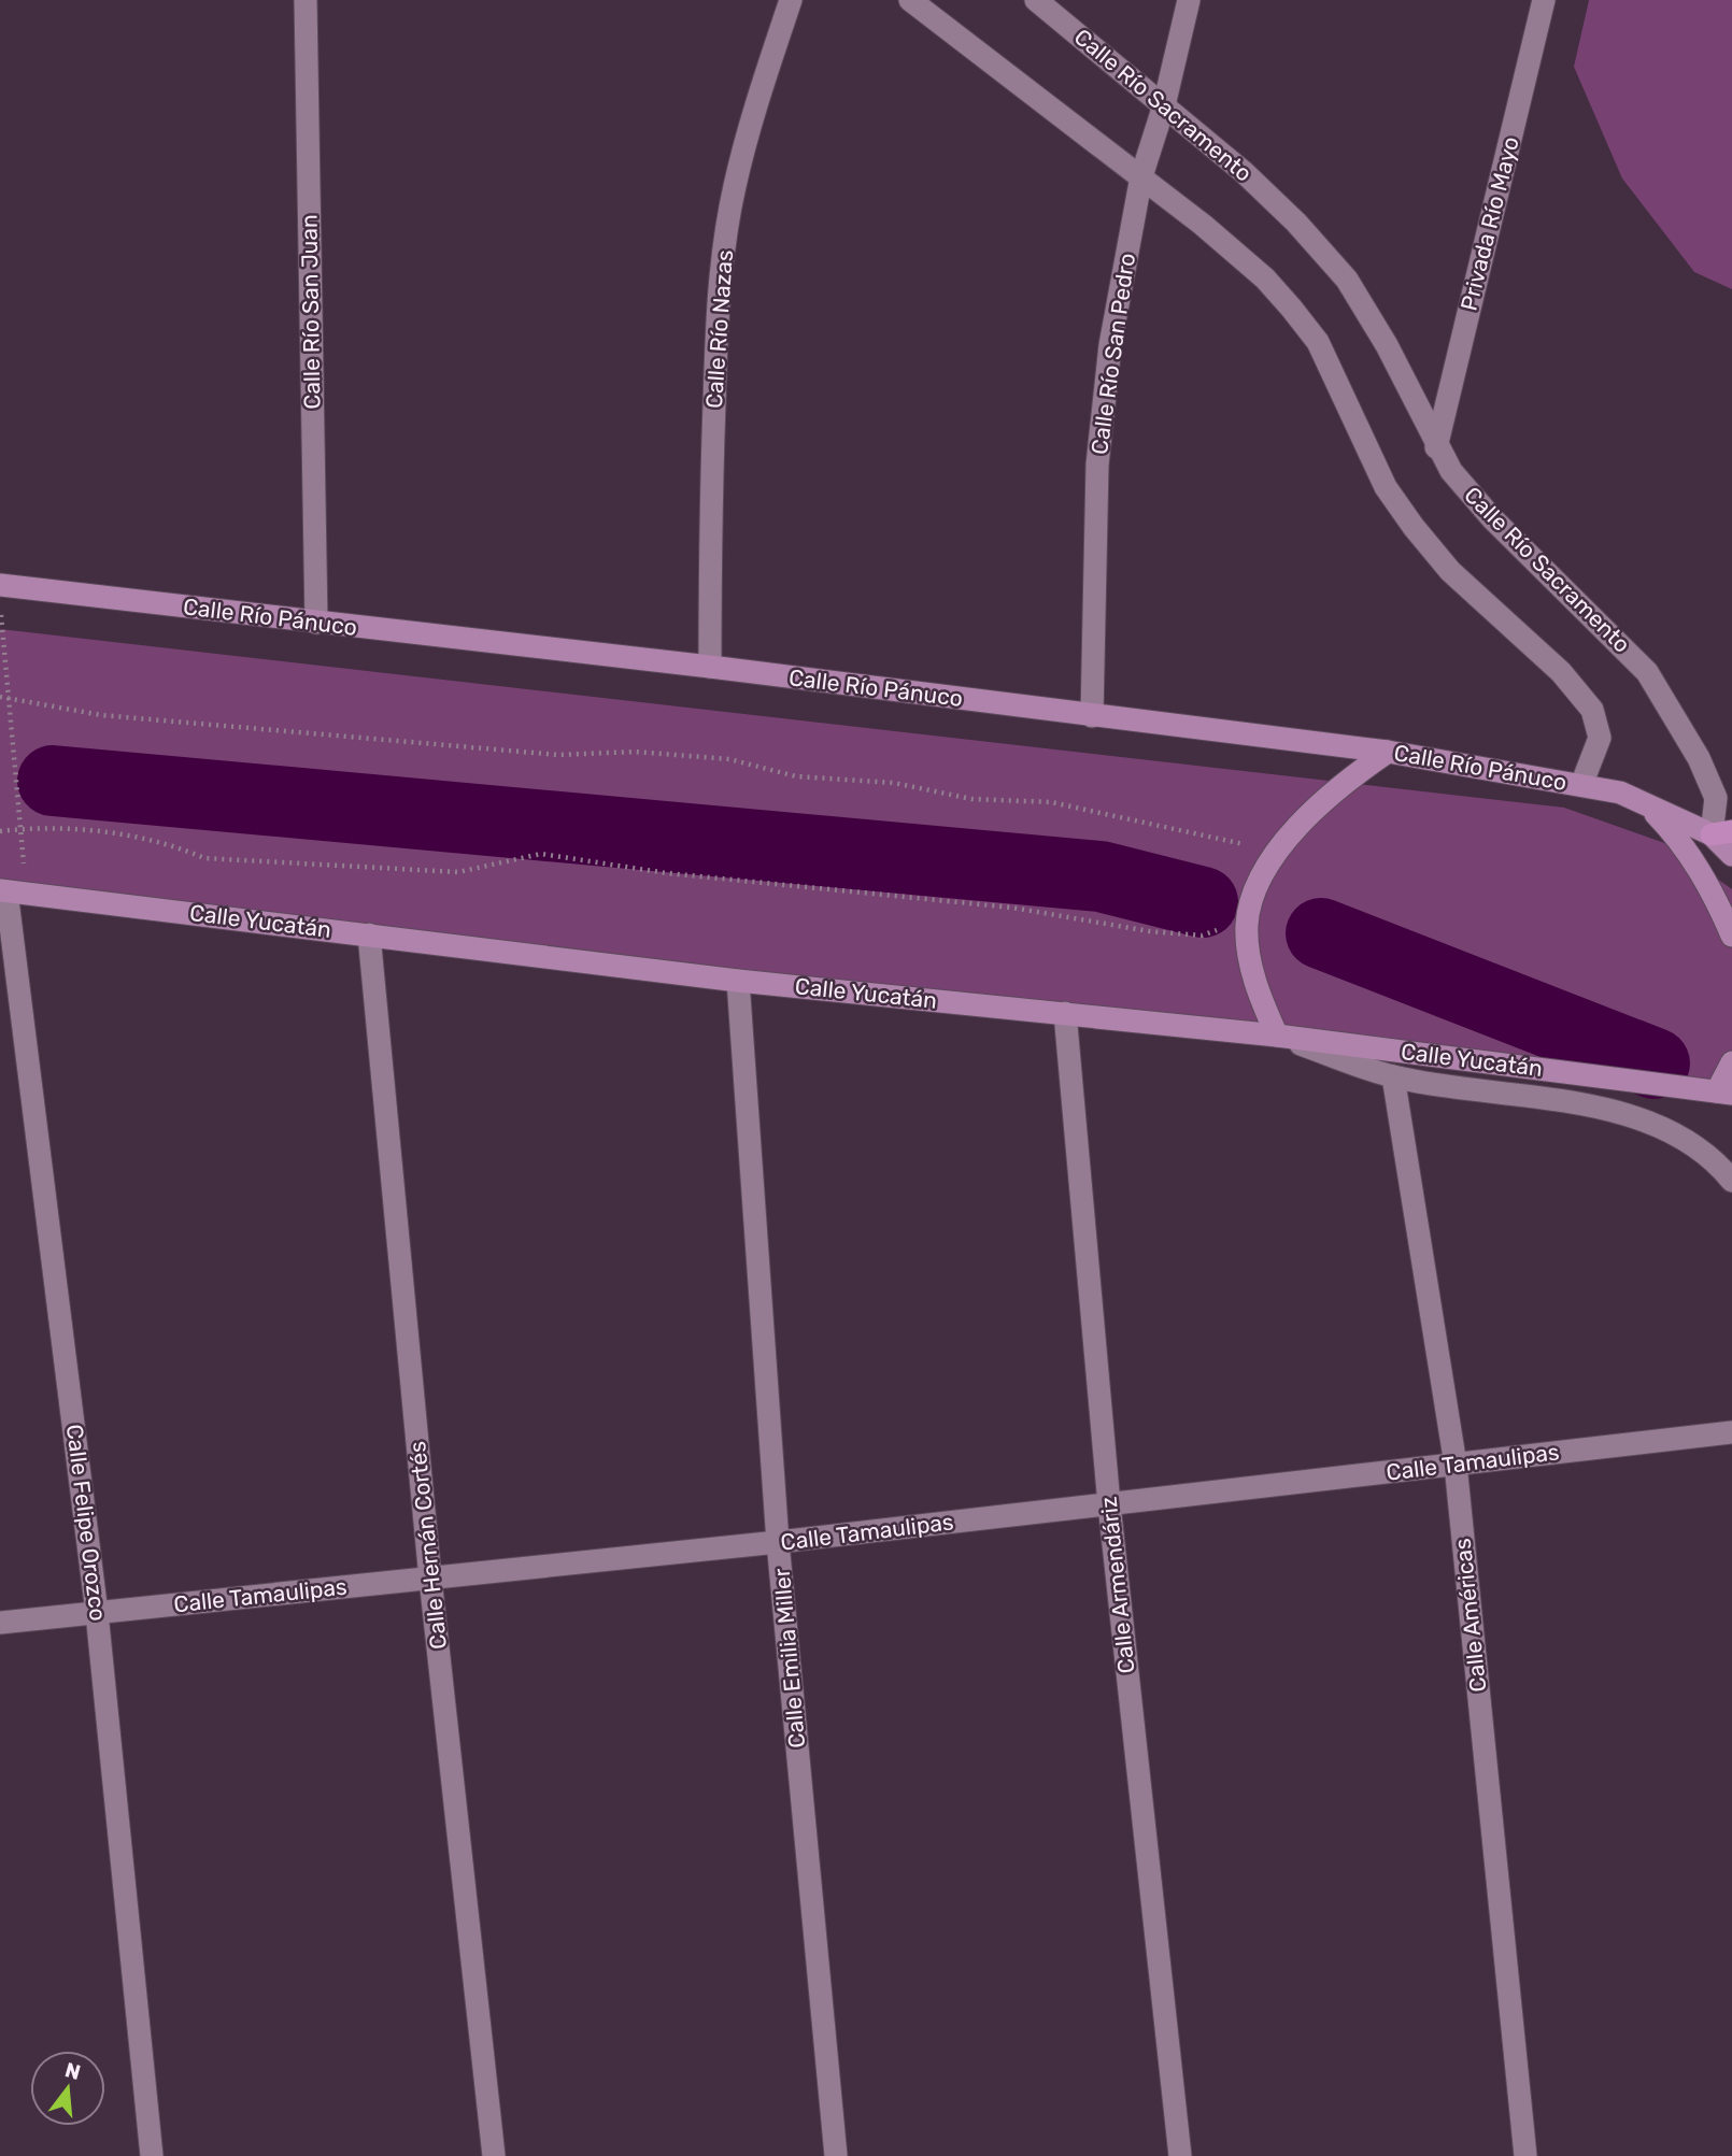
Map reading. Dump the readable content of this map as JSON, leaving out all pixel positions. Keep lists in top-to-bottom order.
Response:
{
  "streets": {
    "main road": ["Calle Río Pánuco", "Calle Yucatán"],
    "street": [
      "Calle Río Sacramento",
      "Privada Río Mayo",
      "Calle Río San Juan",
      "Calle Río Nazas",
      "Calle Río San Pedro",
      "Calle Tamaulipas",
      "Calle Felipe Orozco",
      "Calle Hernán Cortés",
      "Calle Armendáriz",
      "Calle Américas",
      "Calle Emilia Miller"
    ]
  },
  "crossings": [
    ["Calle Río Sacramento", "Privada Río Mayo"],
    ["Calle Río Sacramento", "Calle Río San Pedro"],
    ["Calle Río Sacramento", "Calle Río Pánuco"],
    ["Calle Río San Juan", "Calle Río Pánuco"],
    ["Calle Río Nazas", "Calle Río Pánuco"],
    ["Calle Río San Pedro", "Calle Río Pánuco"],
    ["Calle Yucatán", "Calle Felipe Orozco"],
    ["Calle Yucatán", "Calle Hernán Cortés"],
    ["Calle Yucatán", "Calle Armendáriz"],
    ["Calle Yucatán", "Calle Emilia Miller"],
    ["Calle Tamaulipas", "Calle Felipe Orozco"],
    ["Calle Tamaulipas", "Calle Hernán Cortés"],
    ["Calle Tamaulipas", "Calle Armendáriz"],
    ["Calle Tamaulipas", "Calle Américas"],
    ["Calle Tamaulipas", "Calle Emilia Miller"]
  ],
  "north": "top"
}
